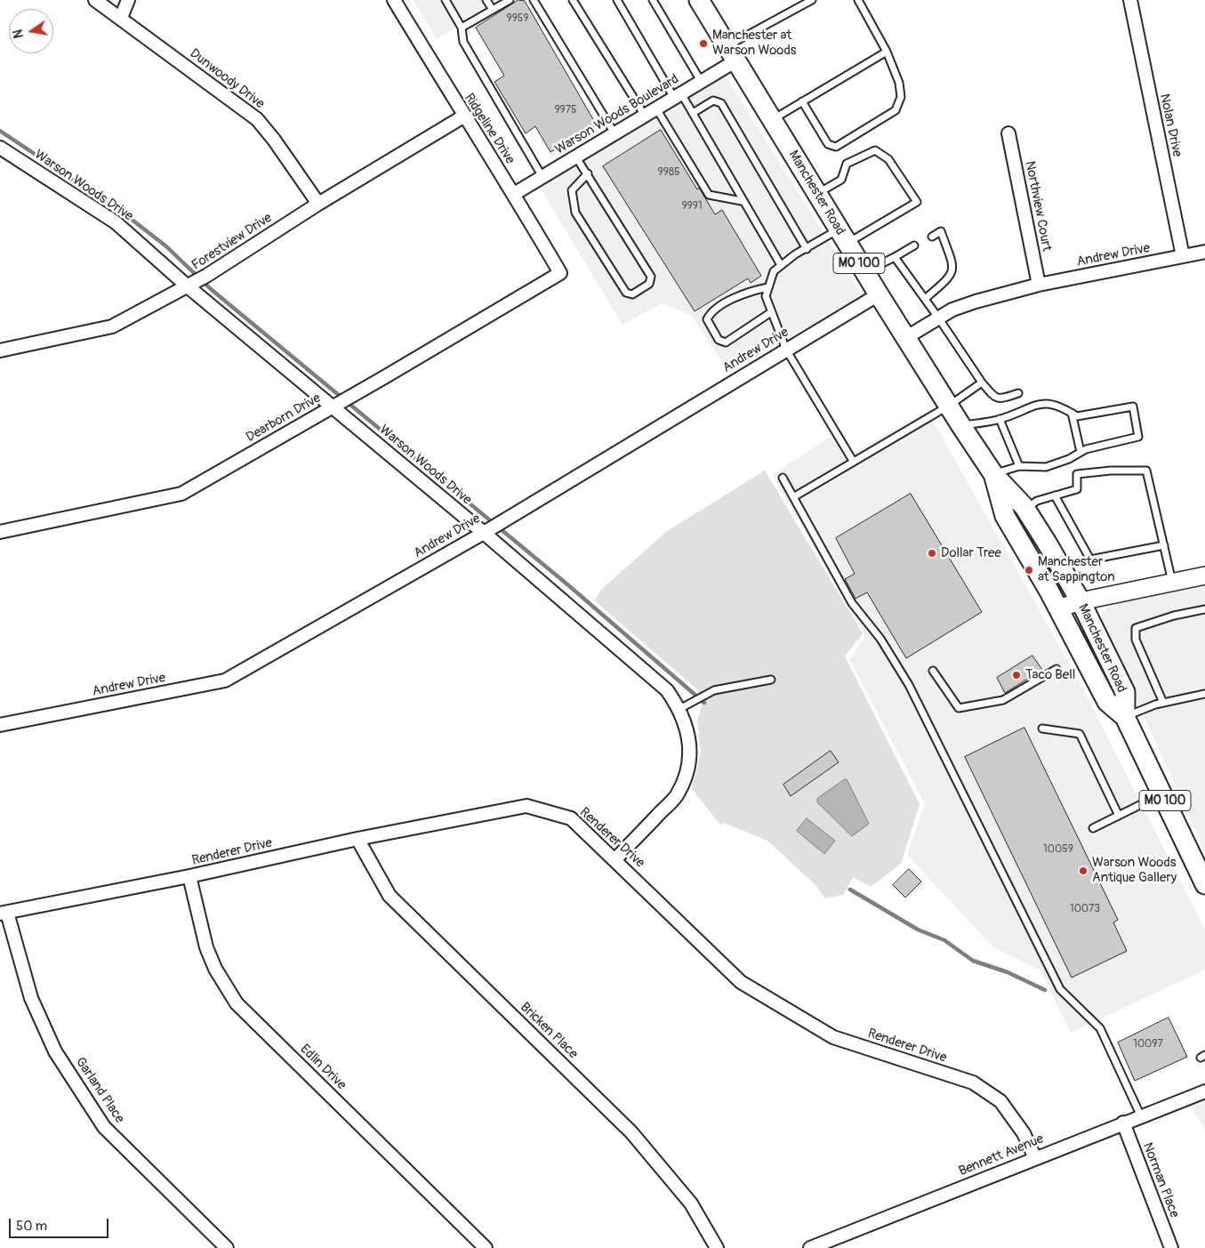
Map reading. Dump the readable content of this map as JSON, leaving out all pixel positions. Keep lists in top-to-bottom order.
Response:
{
  "streets": {
    "main road": ["Manchester Road", "MO 100"],
    "street": [
      "Dunwoody Drive",
      "Warson Woods Boulevard",
      "Nolan Drive",
      "Ridgeline Drive",
      "Warson Woods Drive",
      "Northview Court",
      "Forestview Drive",
      "Andrew Drive",
      "Dearborn Drive",
      "Renderer Drive",
      "Bricken Place",
      "Edlin Drive",
      "Garland Place",
      "Bennett Avenue",
      "Norman Place"
    ]
  },
  "crossings": [
    ["Dunwoody Drive", "Forestview Drive"],
    ["Warson Woods Boulevard", "Ridgeline Drive"],
    ["Warson Woods Boulevard", "Manchester Road"],
    ["Nolan Drive", "Andrew Drive"],
    ["Ridgeline Drive", "Forestview Drive"],
    ["Ridgeline Drive", "Dearborn Drive"],
    ["Warson Woods Drive", "Forestview Drive"],
    ["Warson Woods Drive", "Andrew Drive"],
    ["Warson Woods Drive", "Dearborn Drive"],
    ["Warson Woods Drive", "Renderer Drive"],
    ["Manchester Road", "Andrew Drive"],
    ["Northview Court", "Andrew Drive"],
    ["Renderer Drive", "Bricken Place"],
    ["Renderer Drive", "Edlin Drive"],
    ["Renderer Drive", "Garland Place"],
    ["Renderer Drive", "Bennett Avenue"],
    ["Bennett Avenue", "Norman Place"]
  ],
  "places": [
    "Manchester at Warson Woods",
    "Dollar Tree",
    "Manchester at Sappington",
    "Taco Bell",
    "Warson Woods Antique Gallery"
  ],
  "house_numbers": [
    "9959",
    "9975",
    "9985",
    "9991",
    "10059",
    "10073",
    "10097"
  ],
  "scale_bar": "50 m",
  "north": "left"
}
